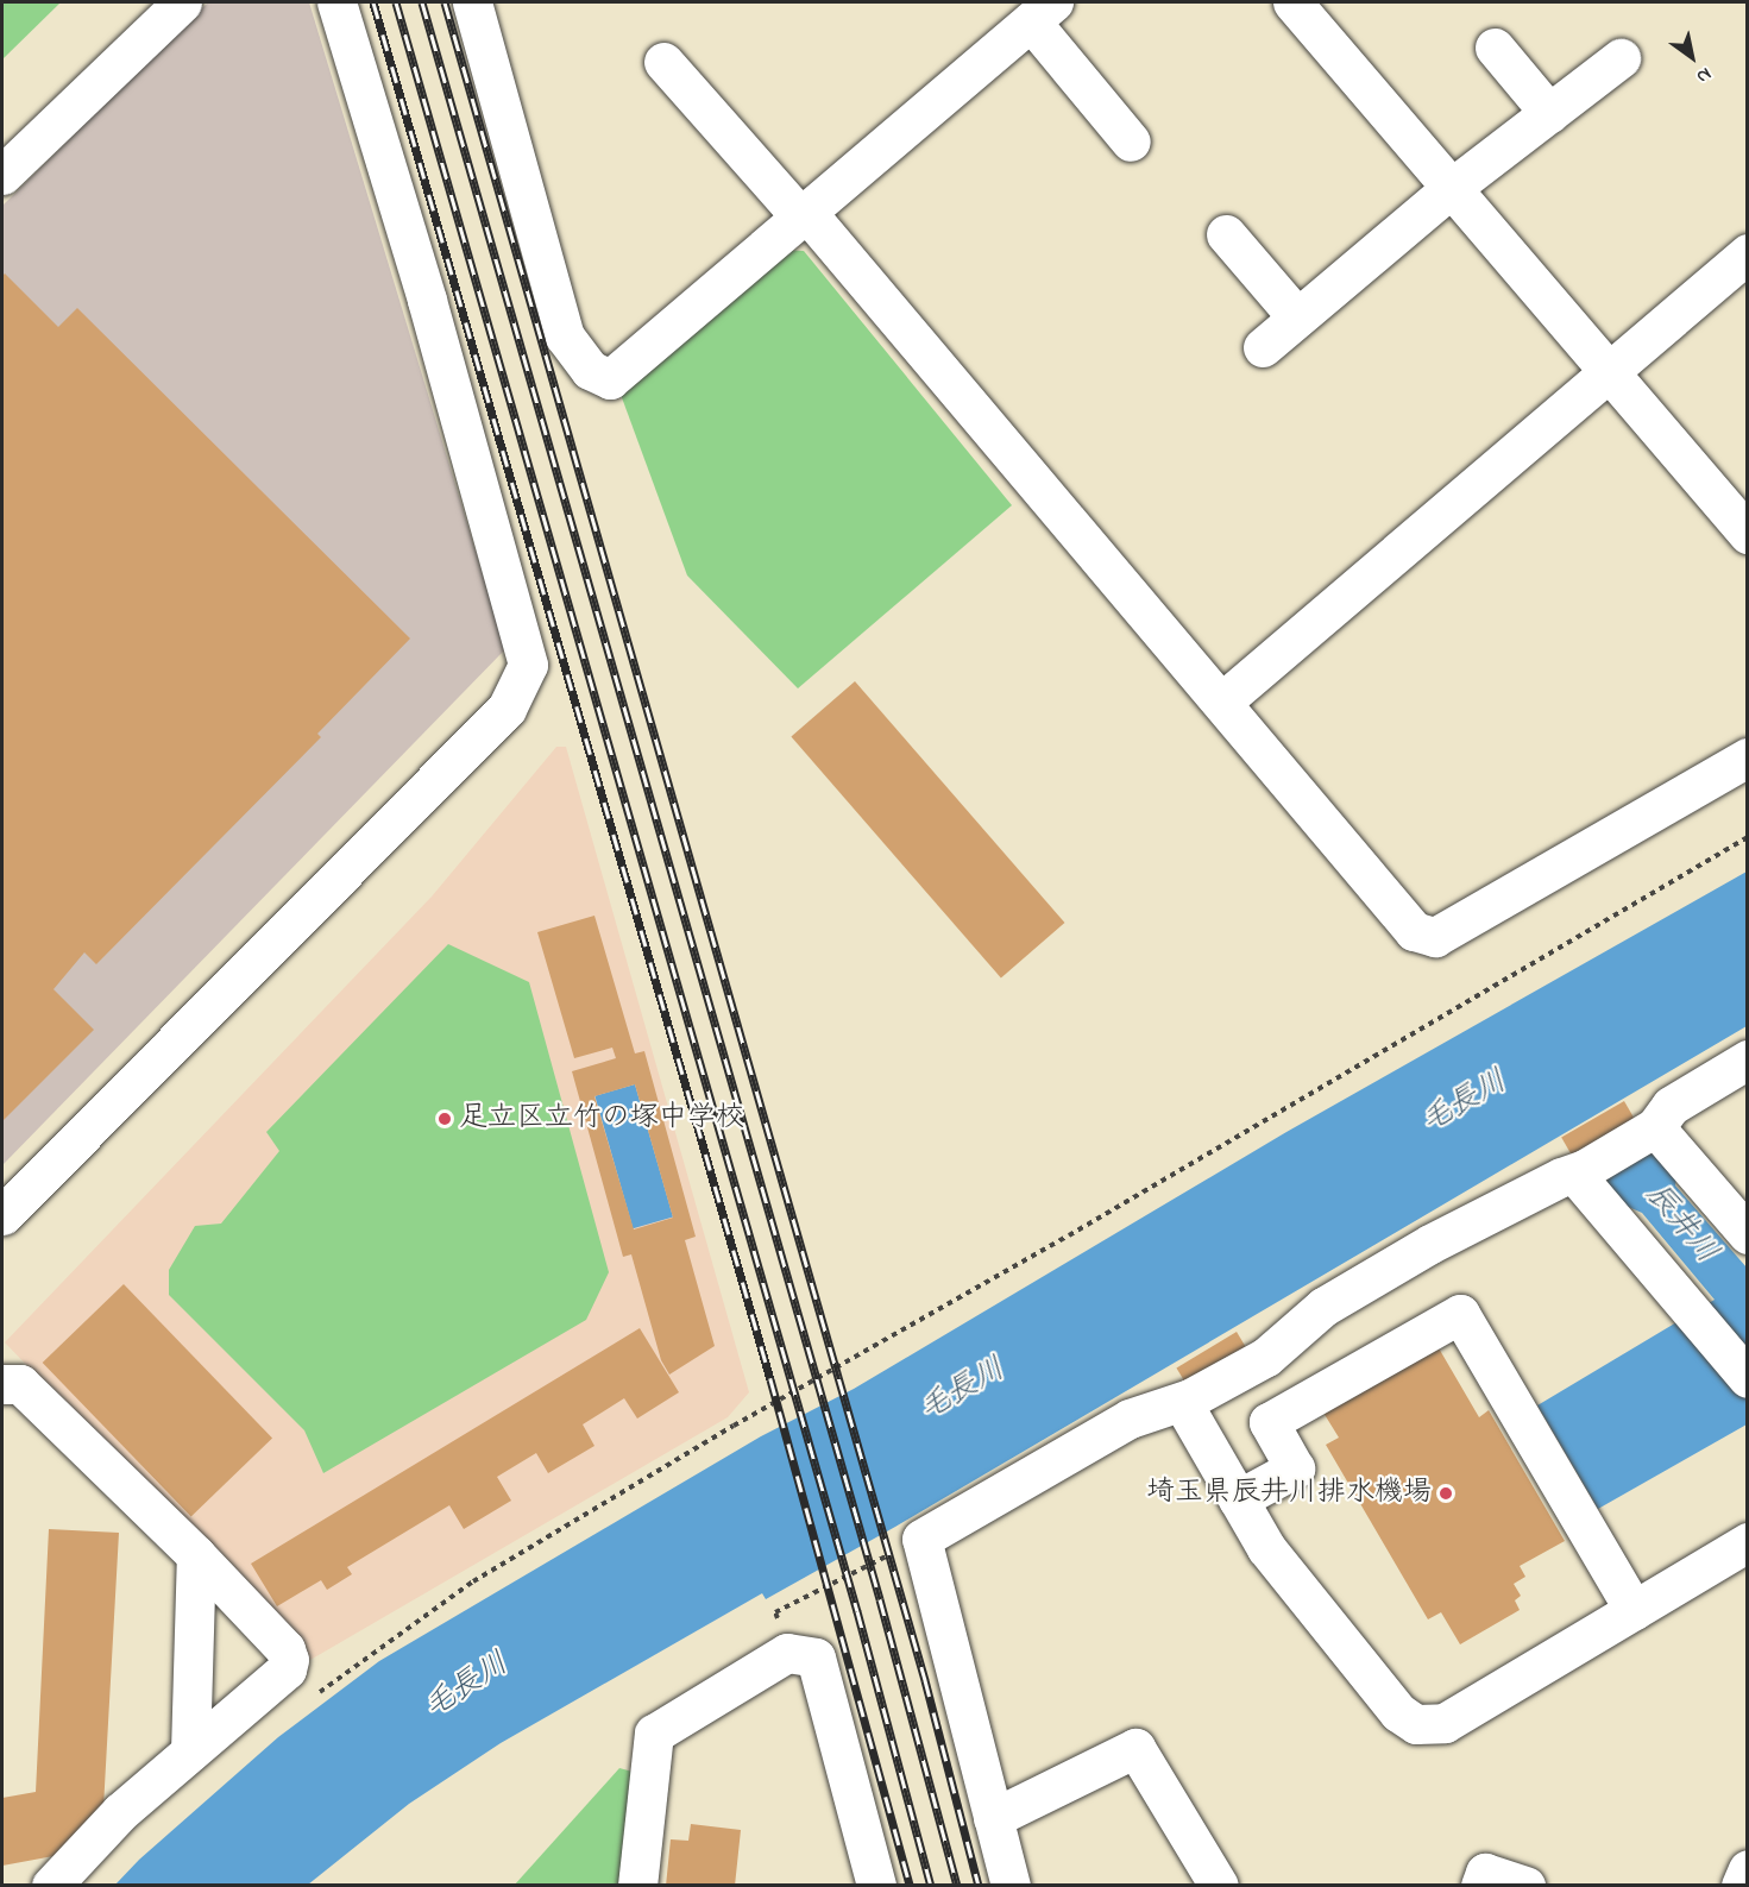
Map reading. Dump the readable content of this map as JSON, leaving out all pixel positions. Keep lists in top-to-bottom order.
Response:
{
  "water": ["毛長川", "辰井川"],
  "places": ["足立区立竹の塚中学校", "埼玉県辰井川排水機場"],
  "north": "bottom right"
}
